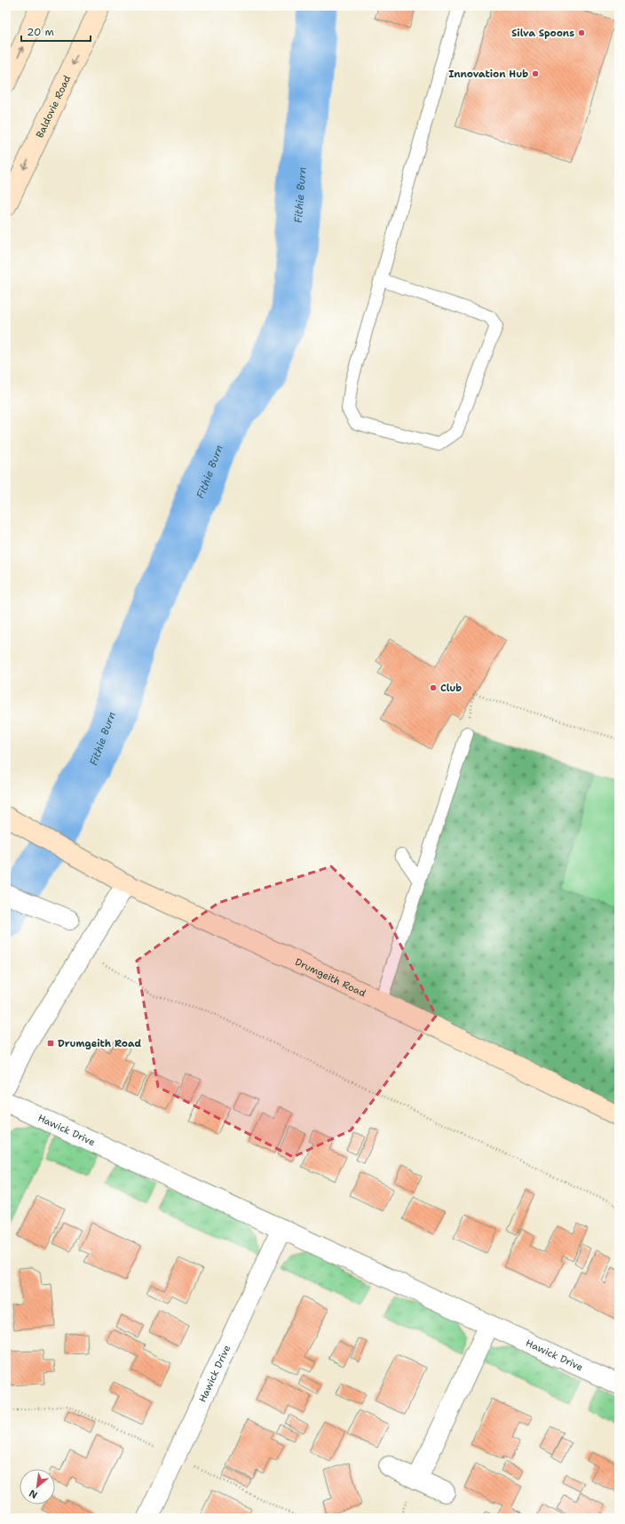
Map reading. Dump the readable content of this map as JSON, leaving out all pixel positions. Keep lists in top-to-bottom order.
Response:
{
  "streets": {
    "main road": ["Baldovie Road", "Drumgeith Road"],
    "street": ["Hawick Drive"]
  },
  "water": ["Fithie Burn"],
  "places": {
    "other": ["Silva Spoons", "Innovation Hub", "Club"],
    "transit": ["Drumgeith Road"]
  },
  "scale_bar": "20 m",
  "north": "bottom left"
}
